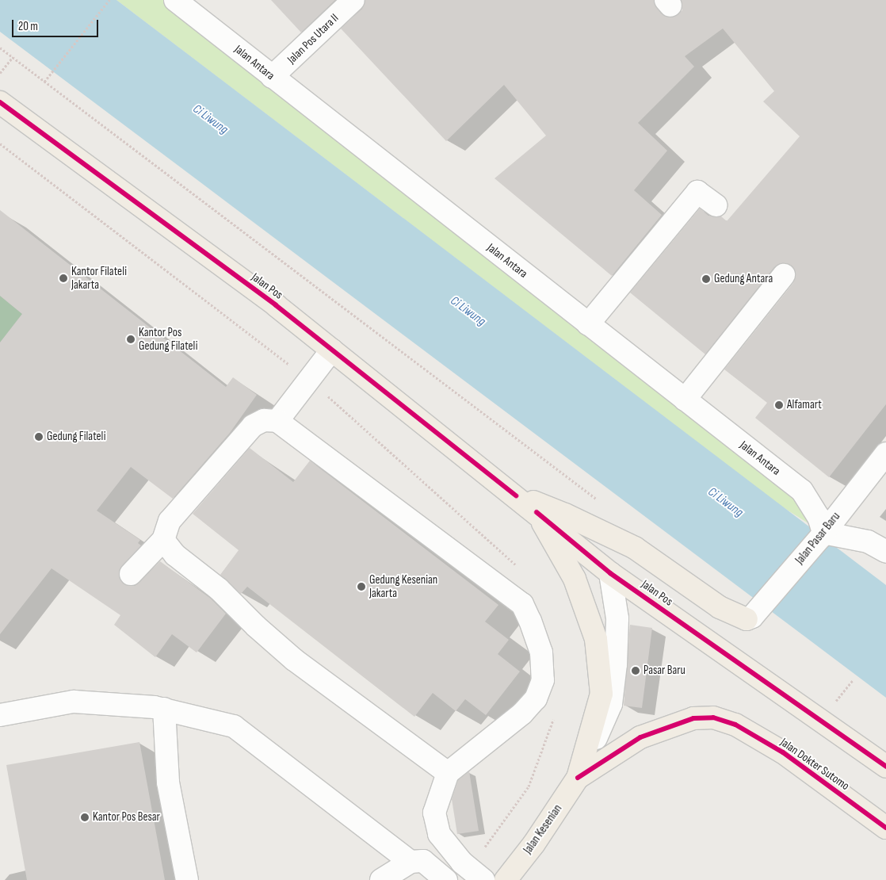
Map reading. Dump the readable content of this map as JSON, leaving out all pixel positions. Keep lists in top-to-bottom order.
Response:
{
  "streets": {
    "main road": ["Jalan Pos", "Jalan Dokter Sutomo", "Jalan Kesenian"],
    "street": ["Jalan Pos Utara II", "Jalan Antara", "Jalan Pasar Baru"]
  },
  "crossings": [
    ["Jalan Pos Utara II", "Jalan Antara"],
    ["Jalan Antara", "Jalan Pasar Baru"],
    ["Jalan Dokter Sutomo", "Jalan Kesenian"]
  ],
  "water": ["Ci Liwung"],
  "places": [
    "Kantor Filateli Jakarta",
    "Gedung Antara",
    "Kantor Pos Gedung Filateli",
    "Alfamart",
    "Gedung Filateli",
    "Gedung Kesenian Jakarta",
    "Pasar Baru",
    "Kantor Pos Besar"
  ],
  "scale_bar": "20 m"
}
